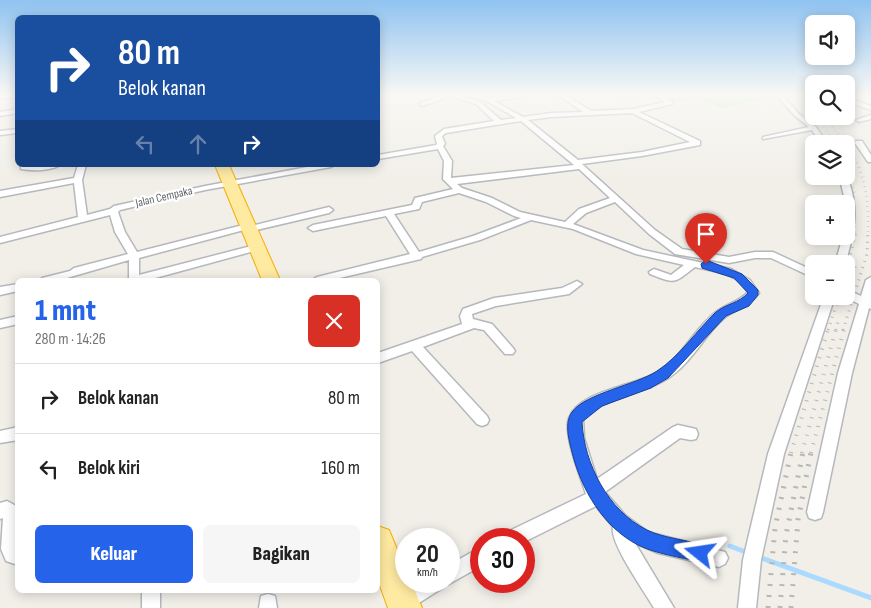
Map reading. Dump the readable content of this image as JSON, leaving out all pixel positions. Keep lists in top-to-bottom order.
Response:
{
  "streets": {
    "street": ["Jalan Cempaka"]
  },
  "page": {
    "map_buttons": ["+", "−"],
    "turn": ["80 m", "Belok kanan"],
    "heading": ["1 mnt", "280 m · 14:26"],
    "list": [
      {
        "name": "Belok kanan",
        "value": "80 m"
      },
      {
        "name": "Belok kiri",
        "value": "160 m"
      }
    ],
    "buttons": ["Keluar", "Bagikan"],
    "speed": "20 km/h",
    "limit": "30"
  }
}
